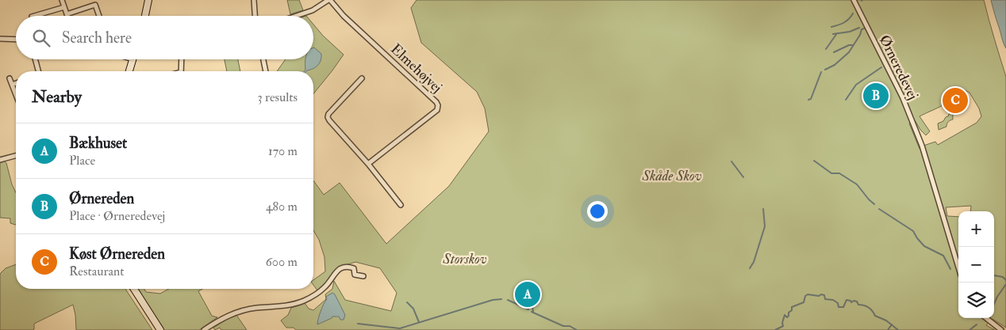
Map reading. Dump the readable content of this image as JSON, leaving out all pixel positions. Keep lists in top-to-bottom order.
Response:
{
  "streets": {
    "street": ["Ørneredevej", "Elmehøjvej"]
  },
  "parks": ["Skåde Skov", "Storskov"],
  "page": {
    "search": "Search here",
    "heading": ["Nearby", "3 results"],
    "pins": ["B", "C", "A"],
    "list": [
      {
        "mark": "A",
        "name": "Bækhuset",
        "note": "Place",
        "value": "170 m"
      },
      {
        "mark": "B",
        "name": "Ørnereden",
        "note": "Place · Ørneredevej",
        "value": "480 m"
      },
      {
        "mark": "C",
        "name": "Køst Ørnereden",
        "note": "Restaurant",
        "value": "600 m"
      }
    ],
    "map_buttons": ["+", "−"]
  }
}
